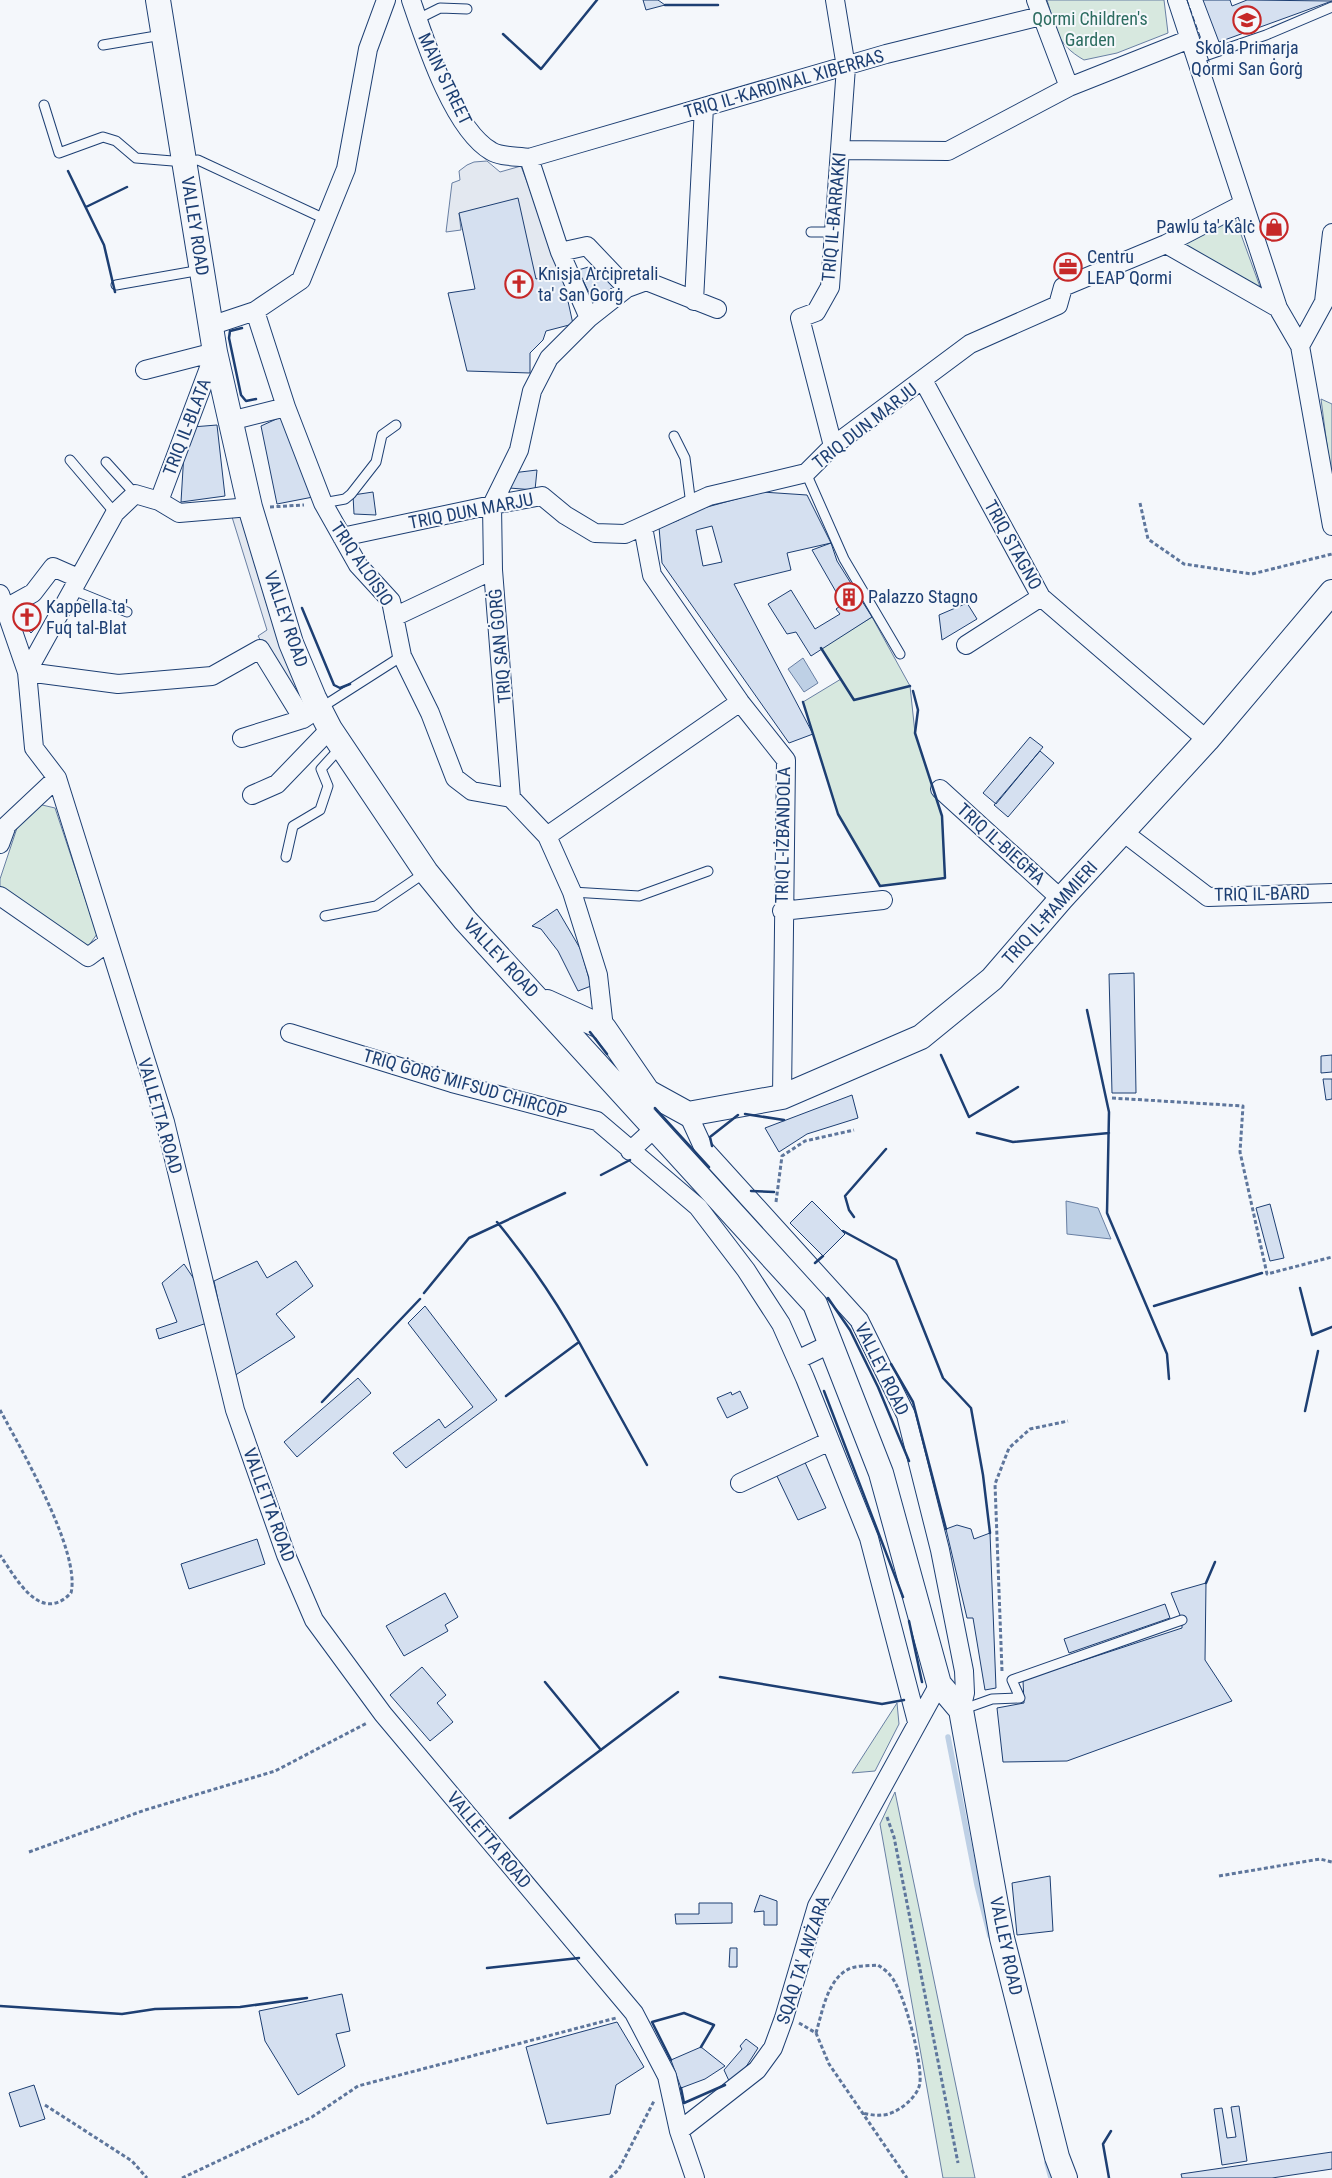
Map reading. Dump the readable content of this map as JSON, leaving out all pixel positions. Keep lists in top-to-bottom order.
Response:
{
  "streets": {
    "street": [
      "MAIN STREET",
      "TRIQ IL-KARDINAL XIBERRAS",
      "TRIQ IL-BARRAKKI",
      "VALLEY ROAD",
      "TRIQ DUN MARJU",
      "TRIQ IL-BLATA",
      "TRIQ STAGNO",
      "TRIQ ALOISIO",
      "TRIQ SAN ĠORĠ",
      "TRIQ L-IŻBANDOLA",
      "TRIQ IL-BIEGĦA",
      "TRIQ IL-BARD",
      "TRIQ IL-ĦAMMIERI",
      "TRIQ ĠORĠ MIFSUD CHIRCOP",
      "VALLETTA ROAD",
      "SQAQ TA' AWŻARA"
    ]
  },
  "crossings": [
    ["MAIN STREET", "TRIQ IL-KARDINAL XIBERRAS"],
    ["TRIQ IL-KARDINAL XIBERRAS", "TRIQ IL-BARRAKKI"],
    ["TRIQ IL-BARRAKKI", "TRIQ DUN MARJU"],
    ["VALLEY ROAD", "TRIQ IL-BLATA"],
    ["VALLEY ROAD", "TRIQ IL-ĦAMMIERI"],
    ["VALLEY ROAD", "SQAQ TA' AWŻARA"],
    ["TRIQ DUN MARJU", "TRIQ STAGNO"],
    ["TRIQ DUN MARJU", "TRIQ ALOISIO"],
    ["TRIQ DUN MARJU", "TRIQ SAN ĠORĠ"],
    ["TRIQ DUN MARJU", "TRIQ L-IŻBANDOLA"],
    ["TRIQ STAGNO", "TRIQ IL-ĦAMMIERI"],
    ["TRIQ ALOISIO", "TRIQ SAN ĠORĠ"],
    ["TRIQ L-IŻBANDOLA", "TRIQ IL-ĦAMMIERI"],
    ["TRIQ IL-BIEGĦA", "TRIQ IL-ĦAMMIERI"],
    ["TRIQ IL-BARD", "TRIQ IL-ĦAMMIERI"],
    ["VALLETTA ROAD", "SQAQ TA' AWŻARA"]
  ],
  "parks": ["Qormi Children's Garden"],
  "places": {
    "school or university": ["Skola Primarja Qormi San Ġorġ"],
    "shop": ["Pawlu ta' Kalċ"],
    "office": ["Centru LEAP Qormi"],
    "church": ["Knisja Arċipretali ta' San Ġorġ", "Kappella ta' Fuq tal-Blat"],
    "building": ["Palazzo Stagno"]
  }
}
